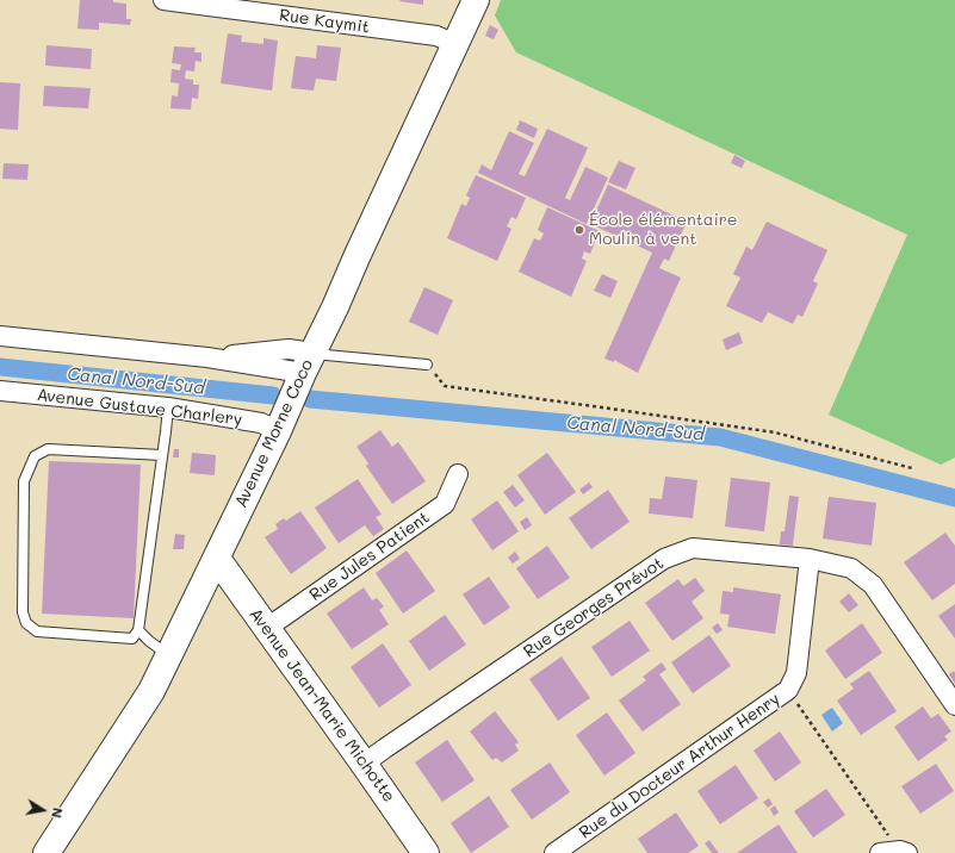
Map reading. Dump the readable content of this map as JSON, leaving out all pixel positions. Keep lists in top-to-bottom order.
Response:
{
  "streets": {
    "street": [
      "Rue Kaymit",
      "Avenue Gustave Charlery",
      "Avenue Morne Coco",
      "Rue Jules Patient",
      "Rue Georges Prévot",
      "Avenue Jean-Marie Michotte",
      "Rue du Docteur Arthur Henry"
    ]
  },
  "crossings": [
    ["Rue Kaymit", "Avenue Morne Coco"],
    ["Avenue Gustave Charlery", "Avenue Morne Coco"],
    ["Avenue Morne Coco", "Avenue Jean-Marie Michotte"],
    ["Rue Jules Patient", "Avenue Jean-Marie Michotte"],
    ["Rue Georges Prévot", "Avenue Jean-Marie Michotte"],
    ["Rue Georges Prévot", "Rue du Docteur Arthur Henry"]
  ],
  "water": ["Canal Nord-Sud"],
  "places": ["École élémentaire Moulin à vent"],
  "north": "right"
}
